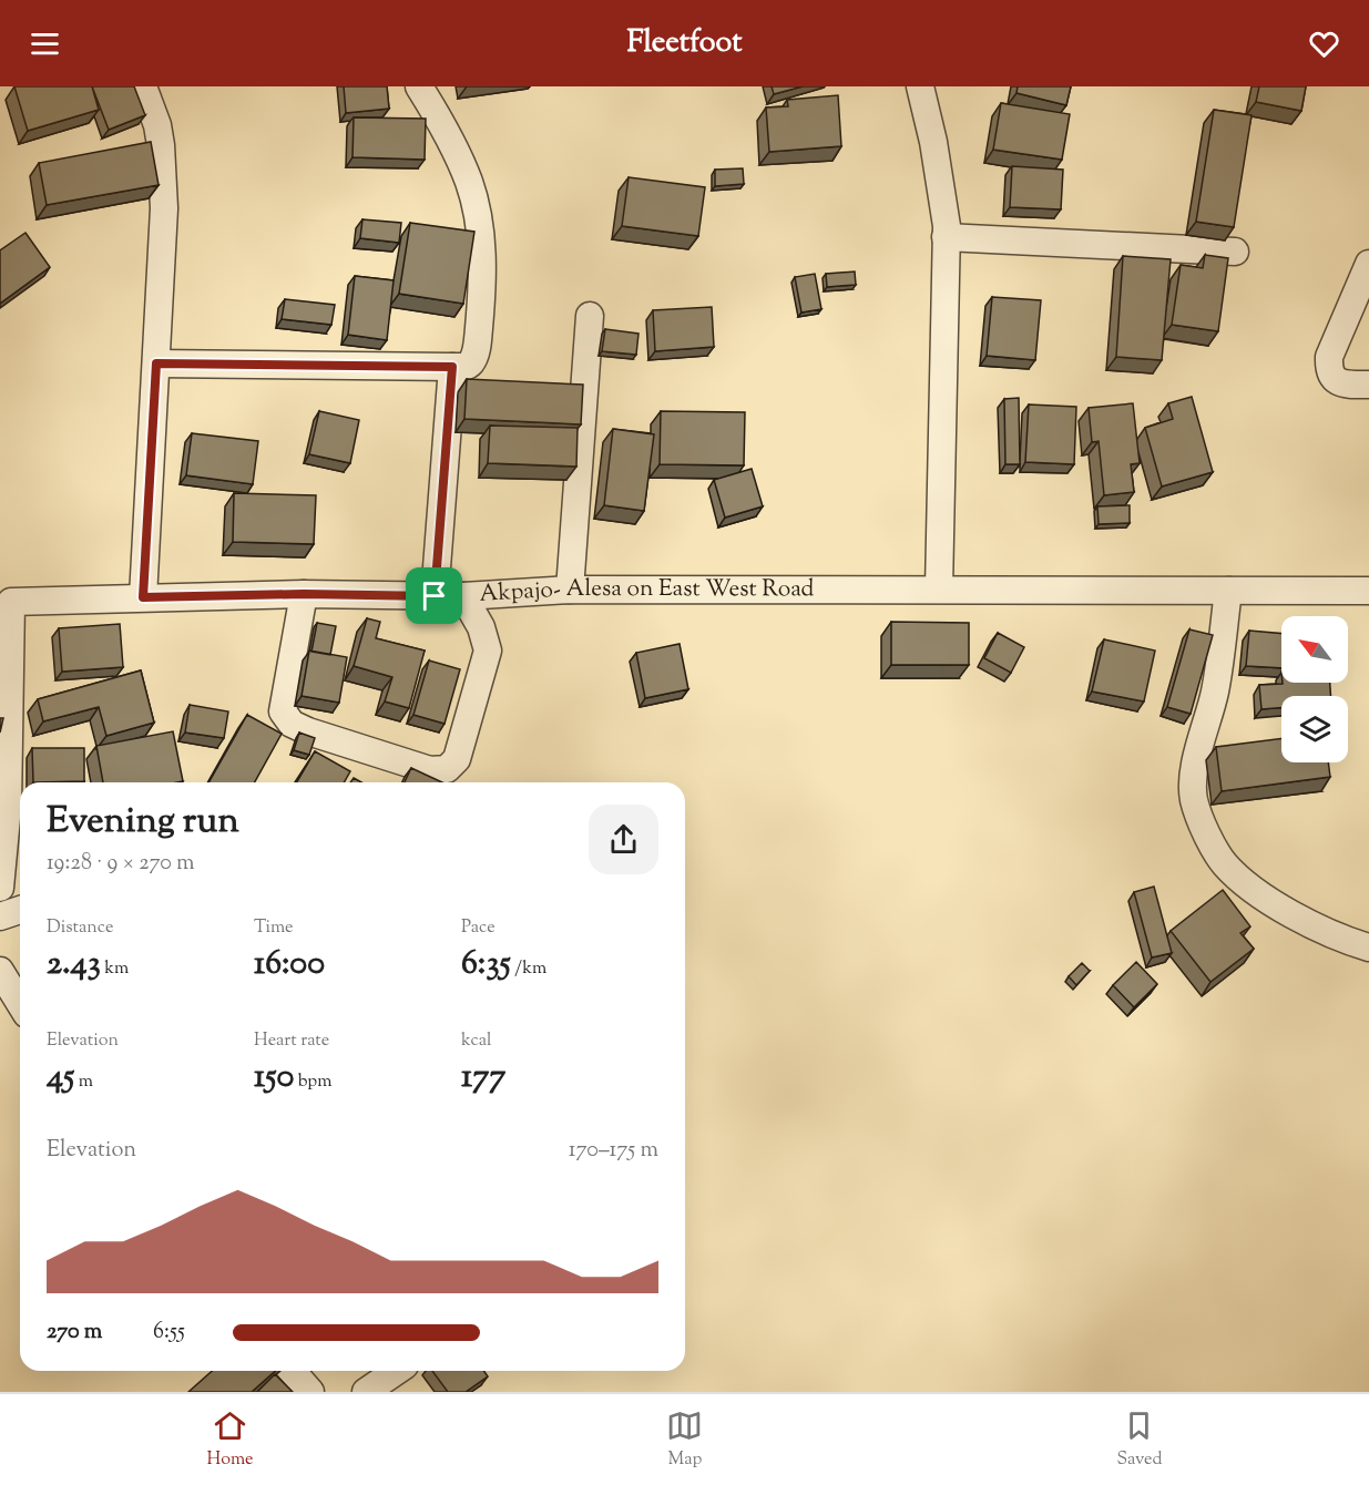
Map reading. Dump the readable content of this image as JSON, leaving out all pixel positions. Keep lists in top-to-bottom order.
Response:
{
  "streets": {
    "street": ["Akpajo- Alesa on East West Road"]
  },
  "north": "top left",
  "page": {
    "header": "Fleetfoot",
    "heading": ["Evening run", "19:28 · 9 × 270 m"],
    "stats": [
      ["Distance", "2.43 km"],
      ["Time", "16:00"],
      ["Pace", "6:35 /km"],
      ["Elevation", "45 m"],
      ["Heart rate", "150 bpm"],
      ["kcal", "177"]
    ],
    "chart": ["Elevation", "170–175 m"],
    "list": [
      {
        "name": "270 m",
        "note": "6:55"
      }
    ],
    "tabs": ["Home", "Map", "Saved"]
  }
}
